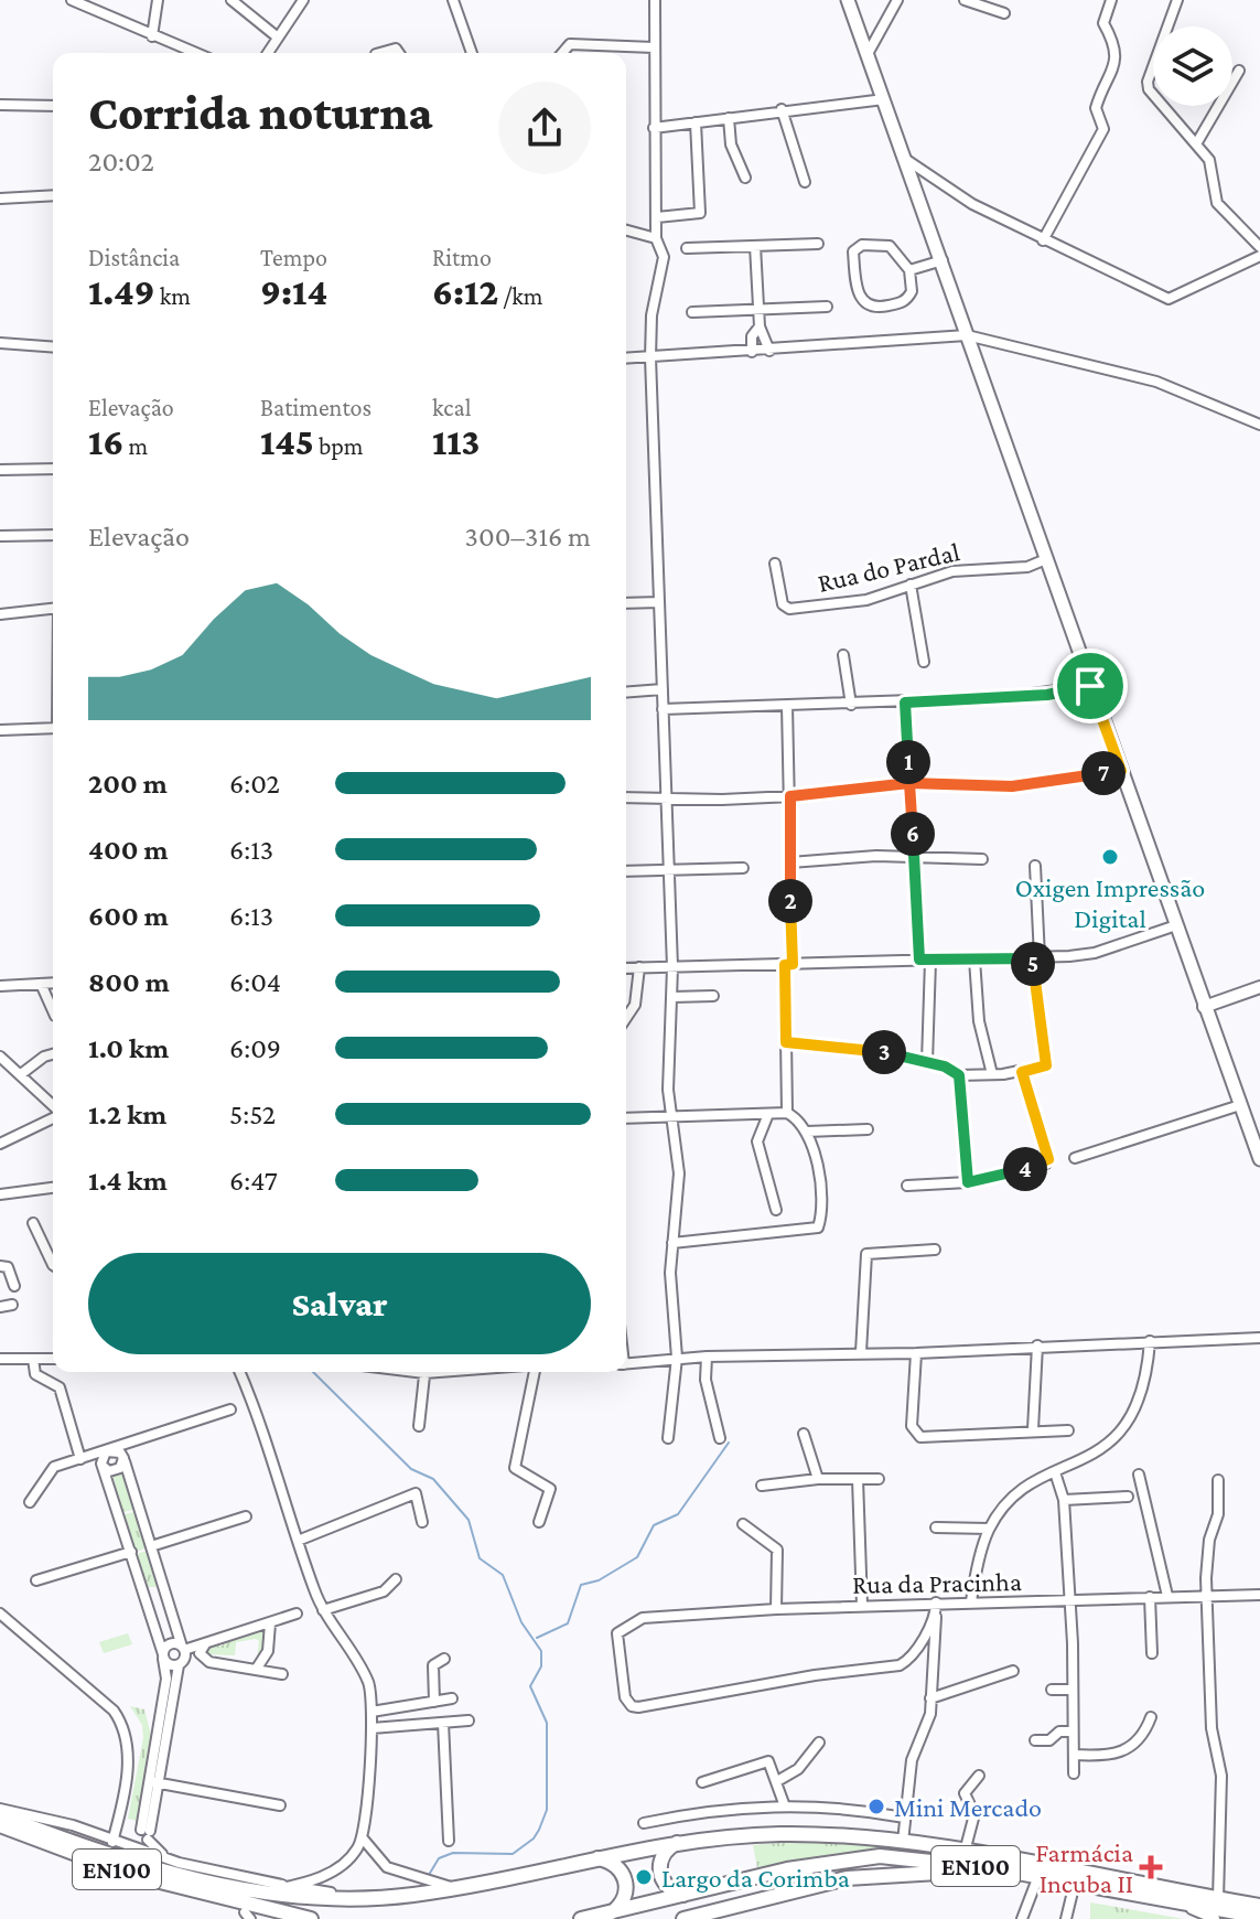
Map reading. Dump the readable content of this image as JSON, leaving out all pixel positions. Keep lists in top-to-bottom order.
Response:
{
  "streets": {
    "main road": ["EN100"],
    "street": ["Rua do Pardal", "Rua da Pracinha"]
  },
  "places": {
    "other": ["Oxigen Impressão Digital", "Mini Mercado", "Largo da Corimba"],
    "health": ["Farmácia Incuba II"]
  },
  "page": {
    "heading": ["Corrida noturna", "20:02"],
    "stats": [
      ["Distância", "1.49 km"],
      ["Tempo", "9:14"],
      ["Ritmo", "6:12 /km"],
      ["Elevação", "16 m"],
      ["Batimentos", "145 bpm"],
      ["kcal", "113"]
    ],
    "chart": ["Elevação", "300–316 m"],
    "pins": [
      "1",
      "7",
      "6",
      "2",
      "5",
      "3",
      "4"
    ],
    "list": [
      {
        "name": "200 m",
        "note": "6:02"
      },
      {
        "name": "400 m",
        "note": "6:13"
      },
      {
        "name": "600 m",
        "note": "6:13"
      },
      {
        "name": "800 m",
        "note": "6:04"
      },
      {
        "name": "1.0 km",
        "note": "6:09"
      },
      {
        "name": "1.2 km",
        "note": "5:52"
      },
      {
        "name": "1.4 km",
        "note": "6:47"
      }
    ],
    "buttons": "Salvar"
  }
}
